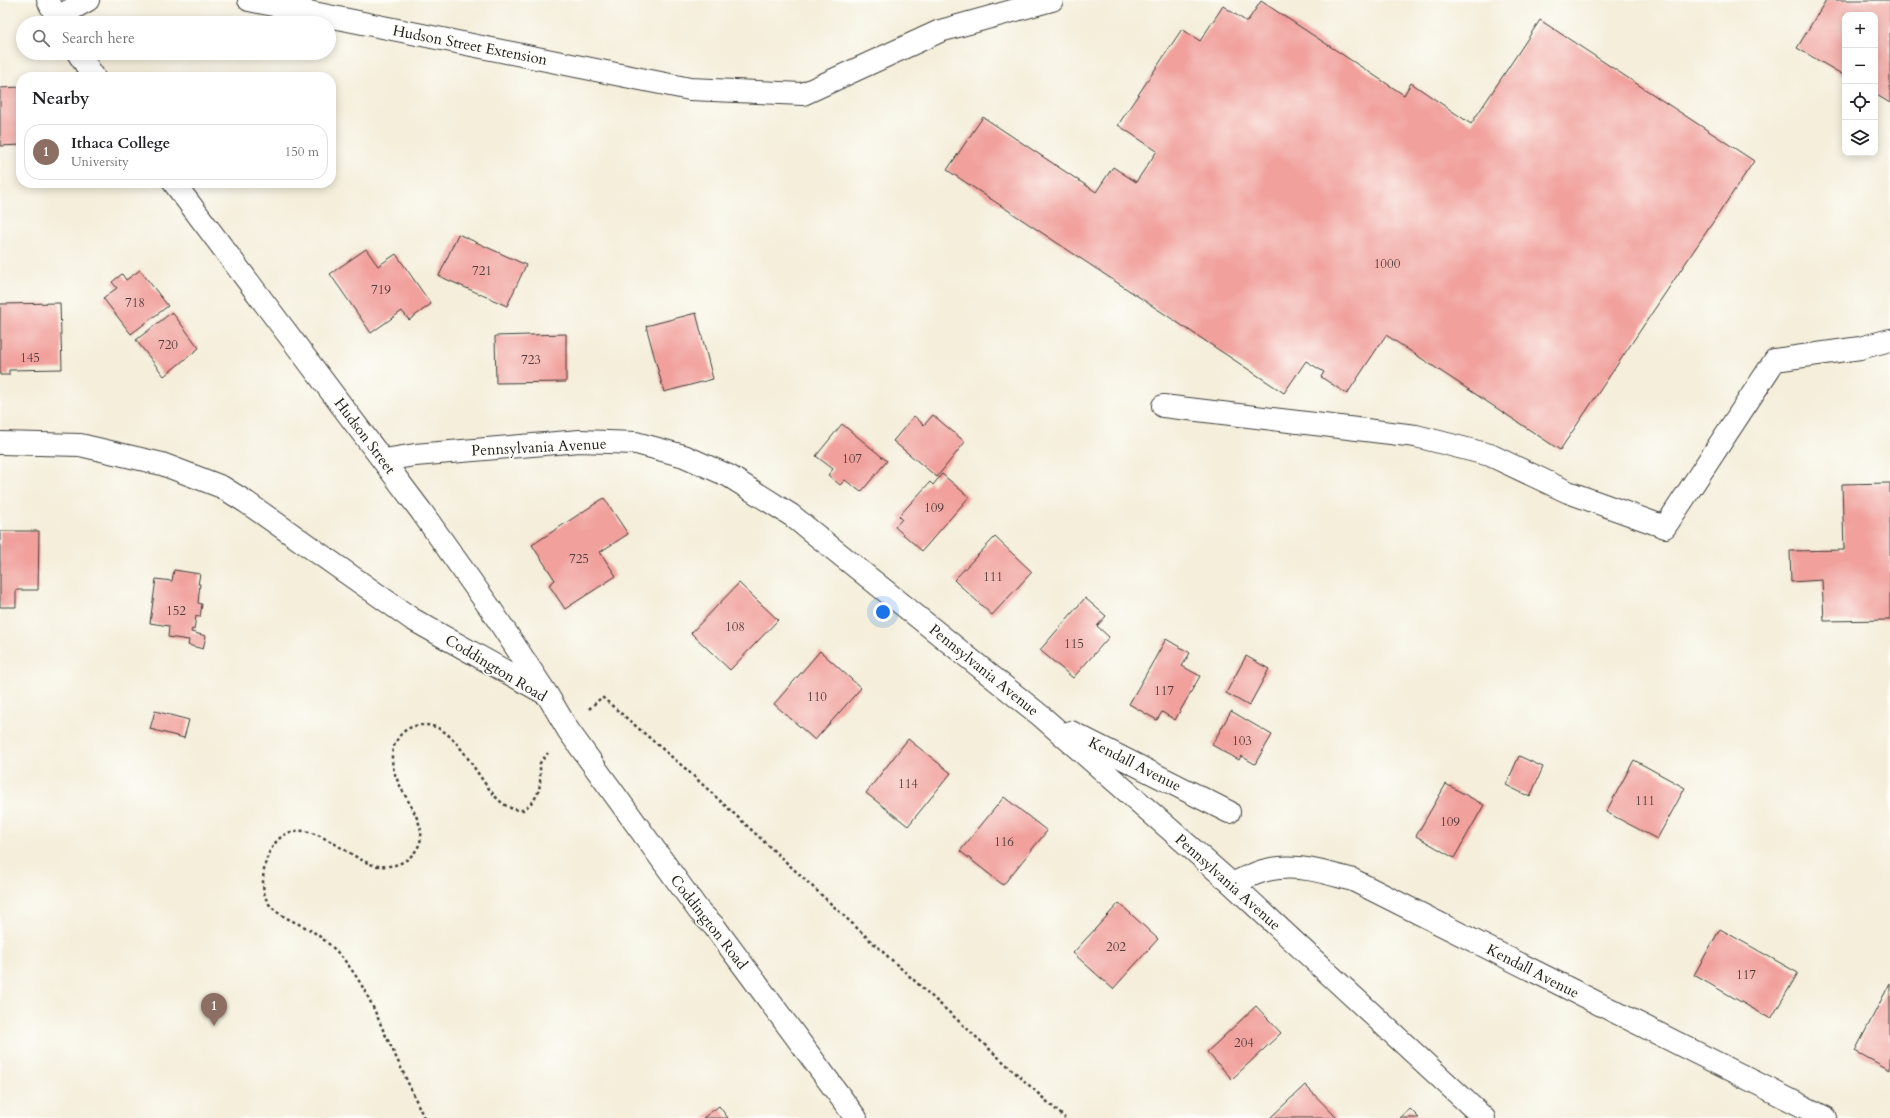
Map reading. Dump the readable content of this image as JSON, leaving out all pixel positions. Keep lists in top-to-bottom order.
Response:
{
  "streets": {
    "street": [
      "Hudson Street Extension",
      "Hudson Street",
      "Pennsylvania Avenue",
      "Coddington Road",
      "Kendall Avenue"
    ]
  },
  "crossings": [
    ["Hudson Street", "Pennsylvania Avenue"],
    ["Hudson Street", "Coddington Road"],
    ["Pennsylvania Avenue", "Kendall Avenue"]
  ],
  "house_numbers": [
    "1000",
    "721",
    "719",
    "718",
    "720",
    "145",
    "723",
    "107",
    "109",
    "725",
    "111",
    "152",
    "108",
    "115",
    "117",
    "110",
    "103",
    "114",
    "111",
    "109",
    "116",
    "202",
    "117",
    "204"
  ],
  "page": {
    "map_buttons": ["+", "−"],
    "search": "Search here",
    "heading": "Nearby",
    "list": [
      {
        "mark": "1",
        "name": "Ithaca College",
        "note": "University",
        "value": "150 m"
      }
    ],
    "pins": "1"
  }
}
